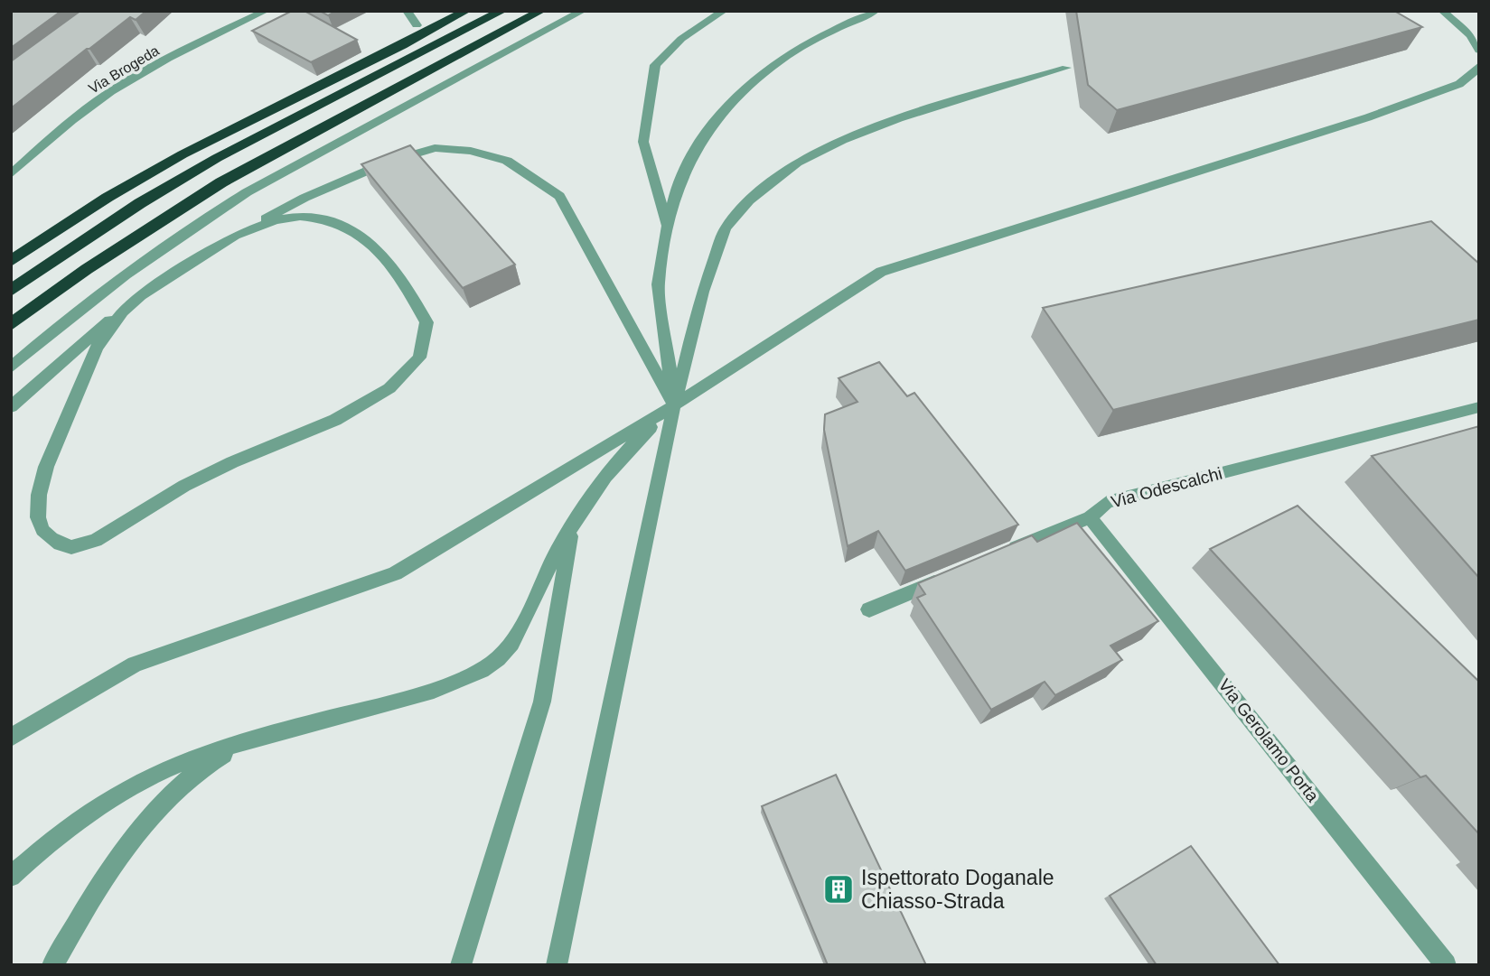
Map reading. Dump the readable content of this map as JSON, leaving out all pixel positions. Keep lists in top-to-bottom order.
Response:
{
  "streets": {
    "street": ["Via Brogeda", "Via Odescalchi", "Via Gerolamo Porta"]
  },
  "crossings": [
    ["Via Odescalchi", "Via Gerolamo Porta"]
  ],
  "places": {
    "building": ["Ispettorato Doganale Chiasso-Strada"]
  }
}
